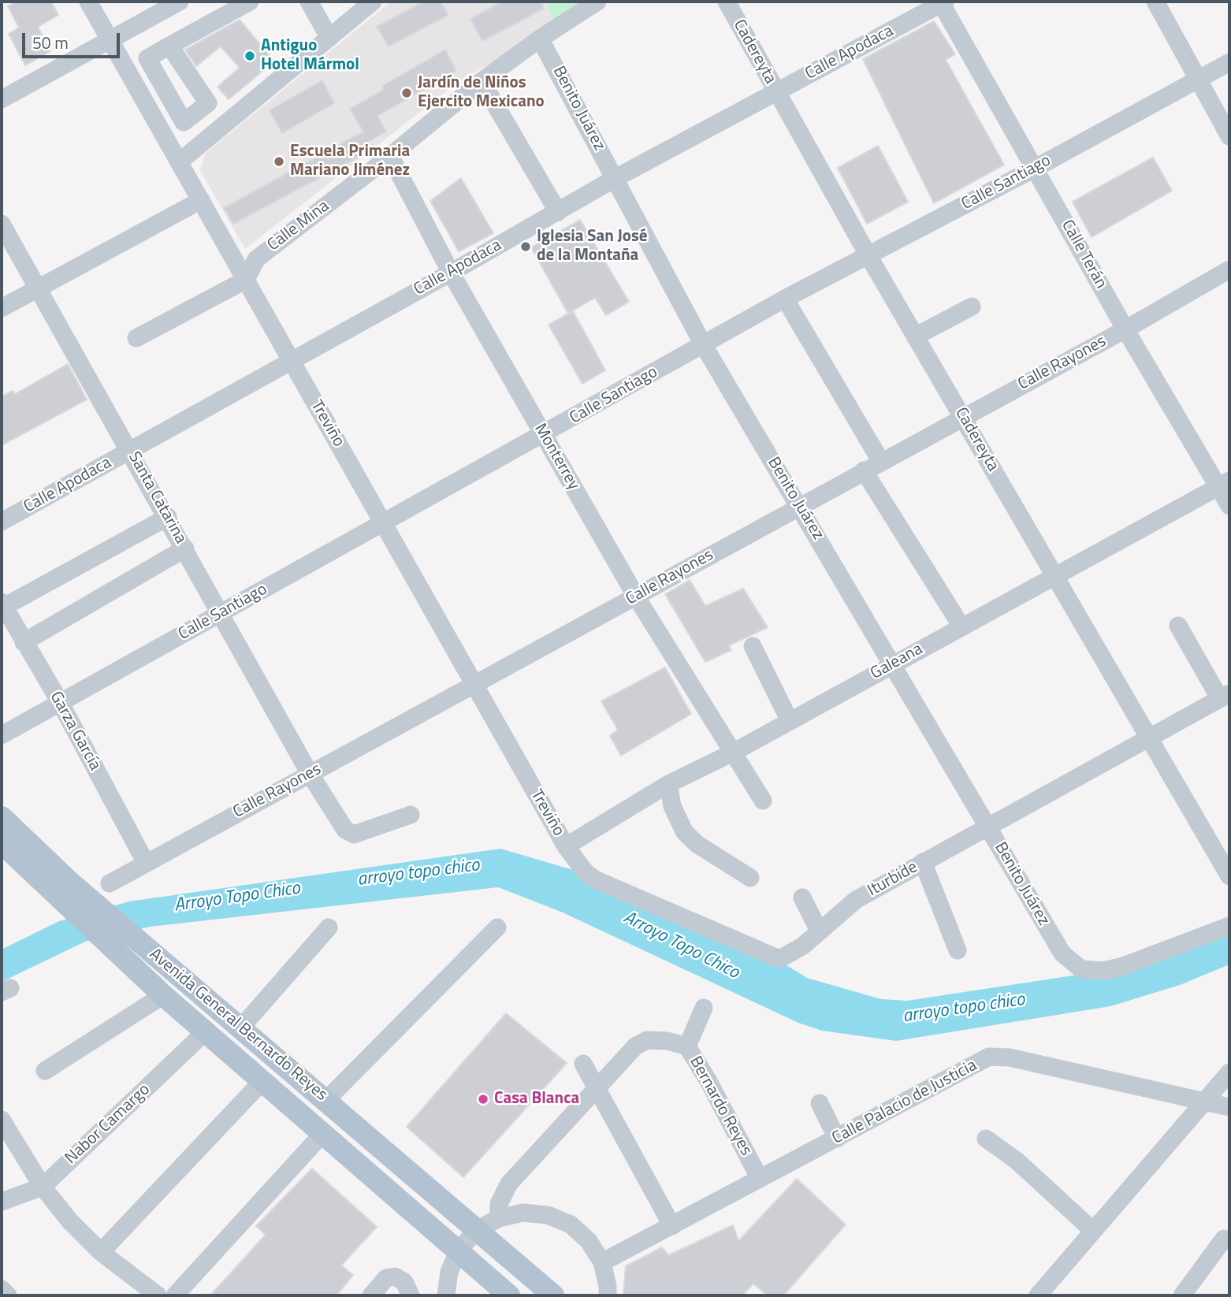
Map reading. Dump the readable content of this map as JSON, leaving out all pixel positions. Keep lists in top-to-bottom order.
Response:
{
  "streets": {
    "main road": ["Avenida General Bernardo Reyes"],
    "street": [
      "Cadereyta",
      "Calle Apodaca",
      "Benito Juárez",
      "Calle Santiago",
      "Calle Mina",
      "Calle Terán",
      "Calle Rayones",
      "Treviño",
      "Monterrey",
      "Santa Catarina",
      "Galeana",
      "Garza García",
      "Iturbide",
      "Calle Palacio de Justicia",
      "Bernardo Reyes",
      "Nabor Camargo"
    ]
  },
  "crossings": [
    ["Cadereyta", "Calle Apodaca"],
    ["Cadereyta", "Calle Santiago"],
    ["Cadereyta", "Calle Rayones"],
    ["Cadereyta", "Galeana"],
    ["Cadereyta", "Iturbide"],
    ["Calle Apodaca", "Benito Juárez"],
    ["Calle Apodaca", "Calle Terán"],
    ["Calle Apodaca", "Treviño"],
    ["Calle Apodaca", "Monterrey"],
    ["Calle Apodaca", "Santa Catarina"],
    ["Benito Juárez", "Calle Santiago"],
    ["Benito Juárez", "Calle Mina"],
    ["Benito Juárez", "Calle Rayones"],
    ["Benito Juárez", "Galeana"],
    ["Benito Juárez", "Iturbide"],
    ["Calle Santiago", "Calle Terán"],
    ["Calle Santiago", "Treviño"],
    ["Calle Santiago", "Monterrey"],
    ["Calle Santiago", "Santa Catarina"],
    ["Calle Santiago", "Garza García"],
    ["Calle Mina", "Treviño"],
    ["Calle Mina", "Monterrey"],
    ["Calle Terán", "Calle Rayones"],
    ["Calle Terán", "Galeana"],
    ["Calle Rayones", "Treviño"],
    ["Calle Rayones", "Monterrey"],
    ["Calle Rayones", "Santa Catarina"],
    ["Calle Rayones", "Garza García"],
    ["Treviño", "Galeana"],
    ["Treviño", "Iturbide"],
    ["Monterrey", "Galeana"],
    ["Galeana", "Iturbide"],
    ["Avenida General Bernardo Reyes", "Nabor Camargo"],
    ["Calle Palacio de Justicia", "Bernardo Reyes"]
  ],
  "water": ["arroyo topo chico", "Arroyo Topo Chico"],
  "places": [
    "Antiguo Hotel Mármol",
    "Jardín de Niños Ejercito Mexicano",
    "Escuela Primaria Mariano Jiménez",
    "Iglesia San José de la Montaña",
    "Casa Blanca"
  ],
  "scale_bar": "50 m"
}
